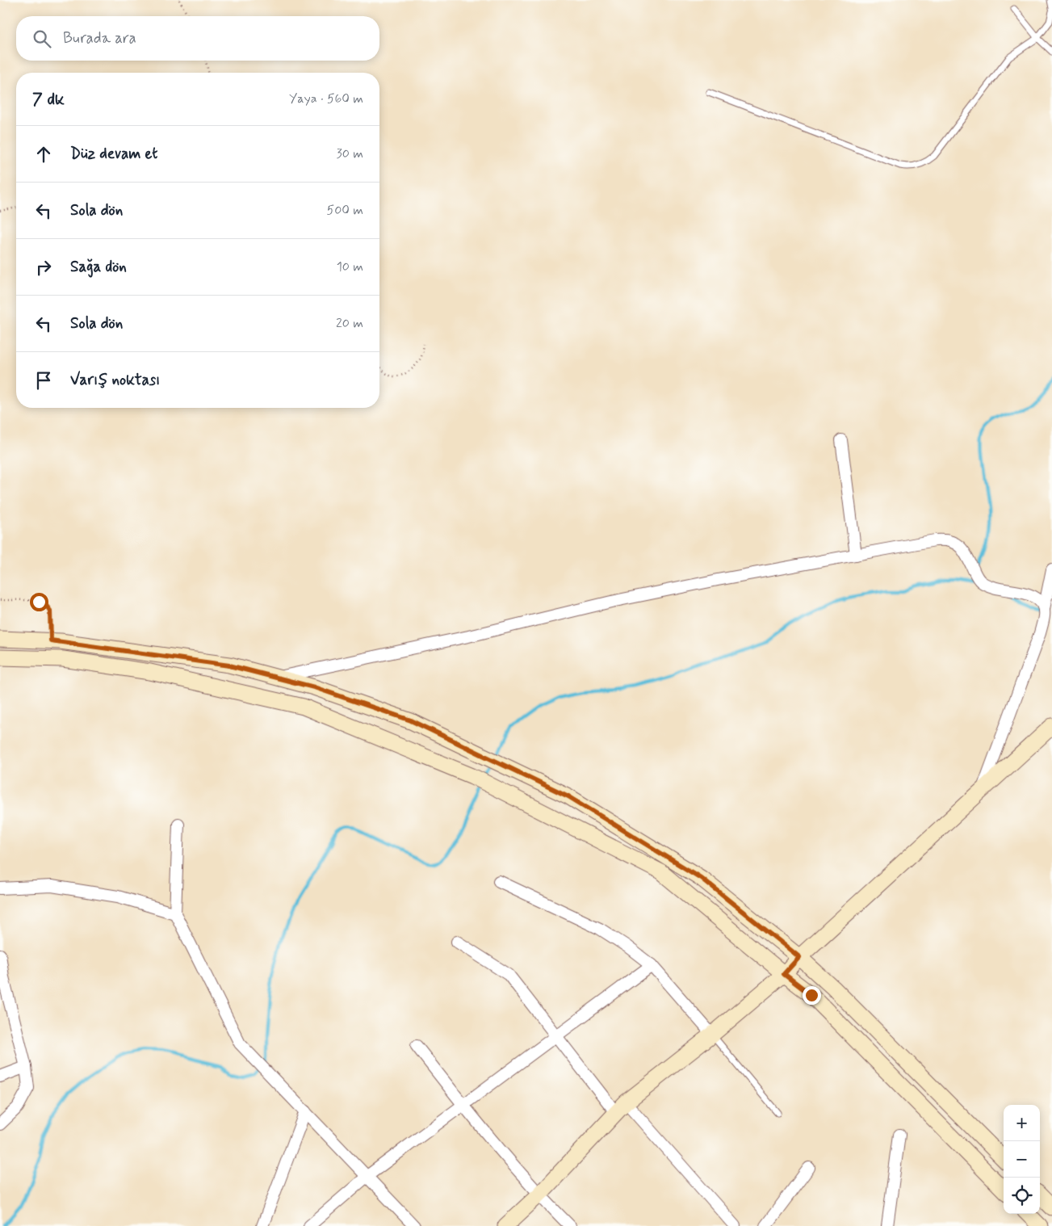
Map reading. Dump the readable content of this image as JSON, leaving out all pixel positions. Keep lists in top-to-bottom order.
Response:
{
  "page": {
    "search": "Burada ara",
    "heading": ["7 dk", "Yaya · 560 m"],
    "list": [
      ["Düz devam et", "30 m"],
      ["Sola dön", "500 m"],
      ["Sağa dön", "10 m"],
      ["Sola dön", "20 m"],
      "Varış noktası"
    ],
    "map_buttons": ["+", "−"]
  }
}
